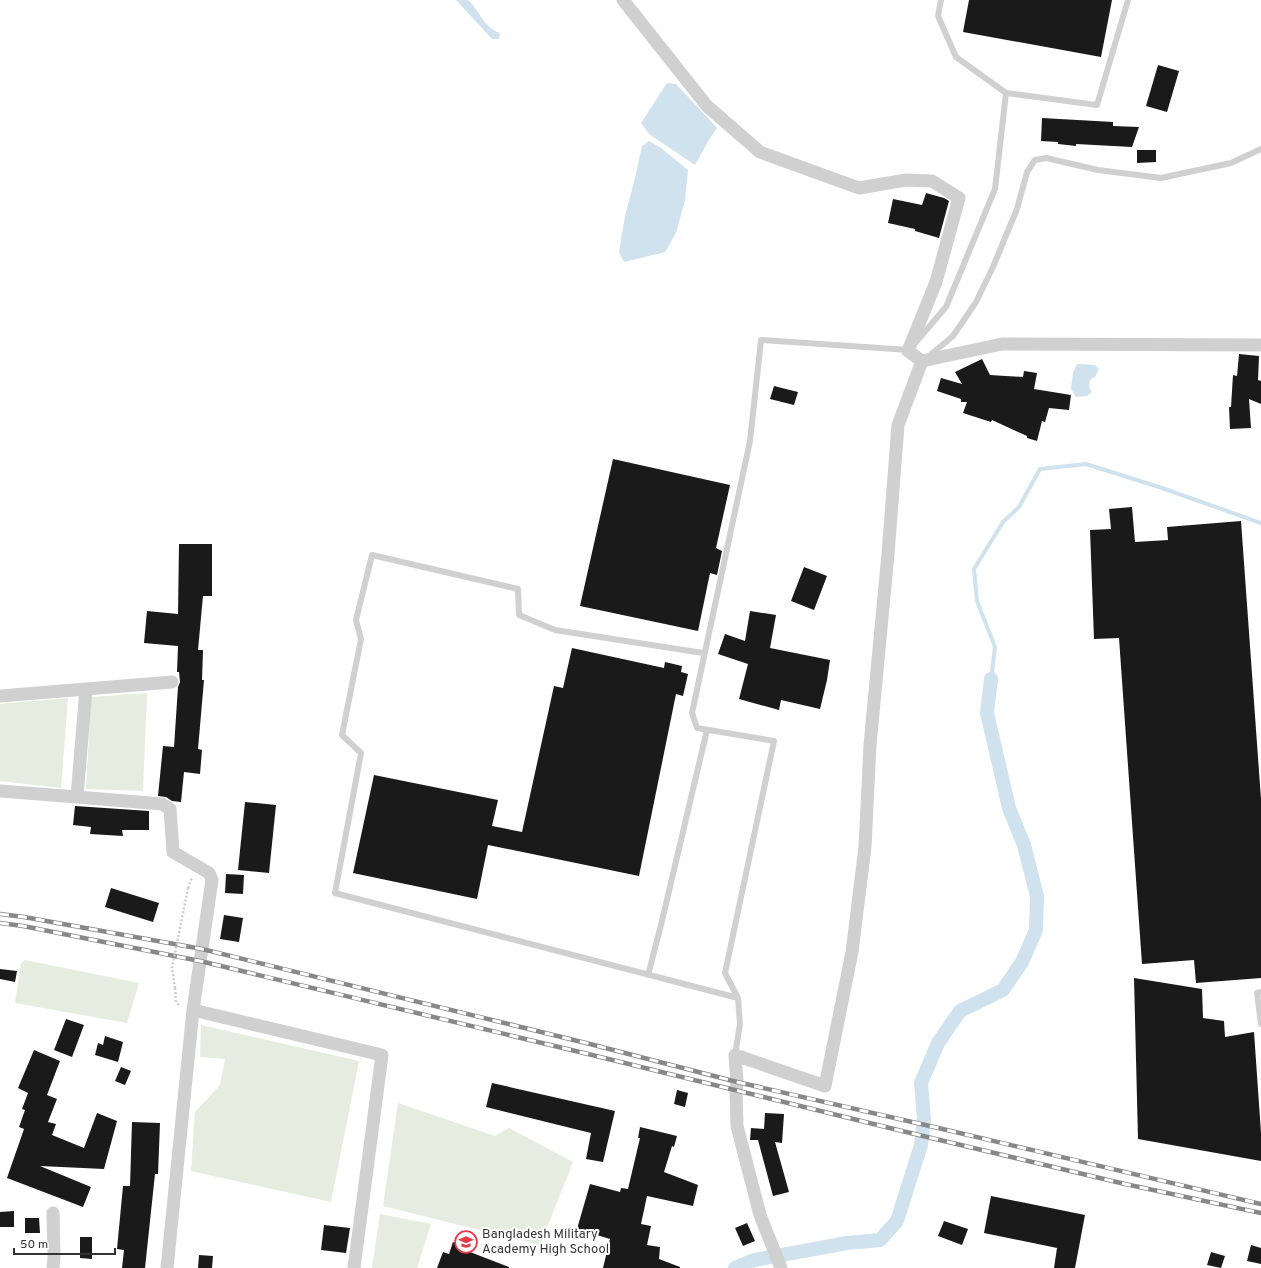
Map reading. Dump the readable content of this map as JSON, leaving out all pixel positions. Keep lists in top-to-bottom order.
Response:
{
  "places": {
    "school or university": ["Bangladesh Military Academy High School"]
  },
  "scale_bar": "50 m"
}
